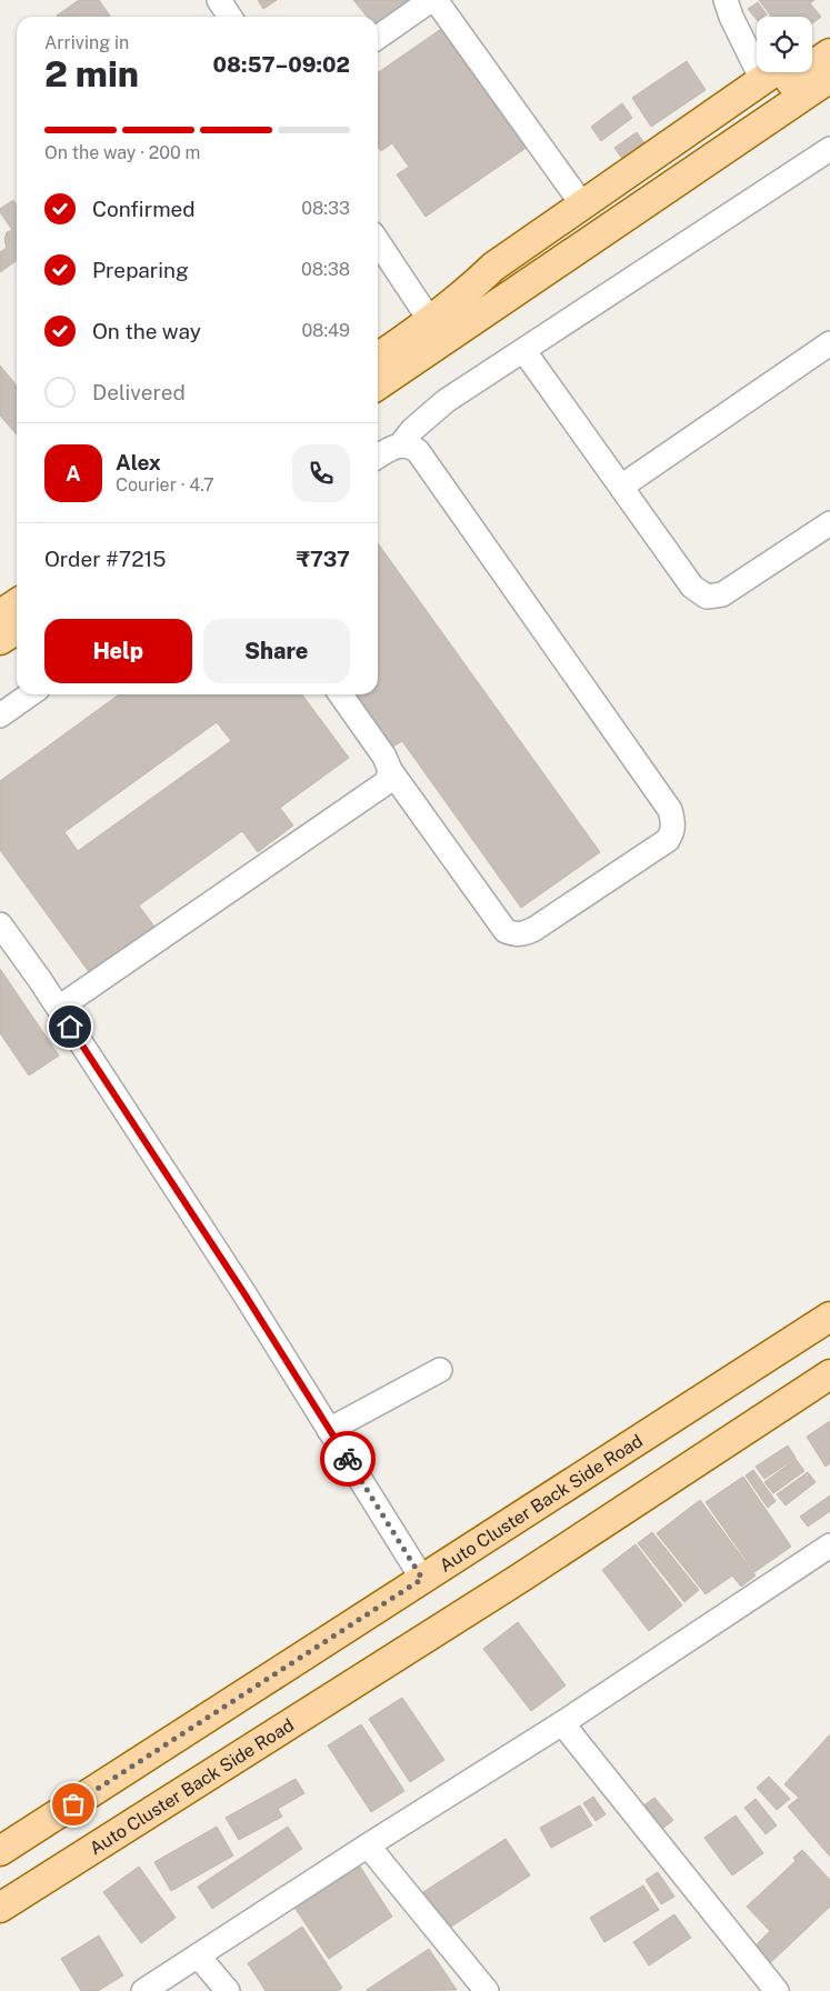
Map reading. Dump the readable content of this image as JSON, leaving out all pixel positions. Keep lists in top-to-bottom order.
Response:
{
  "streets": {
    "main road": ["Auto Cluster Back Side Road"]
  },
  "page": {
    "heading": ["2 min", "Arriving in", "08:57–09:02"],
    "panel": [
      "Alex",
      "Courier · 4.7",
      "Order #7215",
      "₹737"
    ],
    "bar": "On the way · 200 m",
    "list": [
      ["Confirmed", "08:33"],
      ["Preparing", "08:38"],
      ["On the way", "08:49"],
      "Delivered"
    ],
    "round": "A",
    "buttons": ["Help", "Share"]
  }
}
